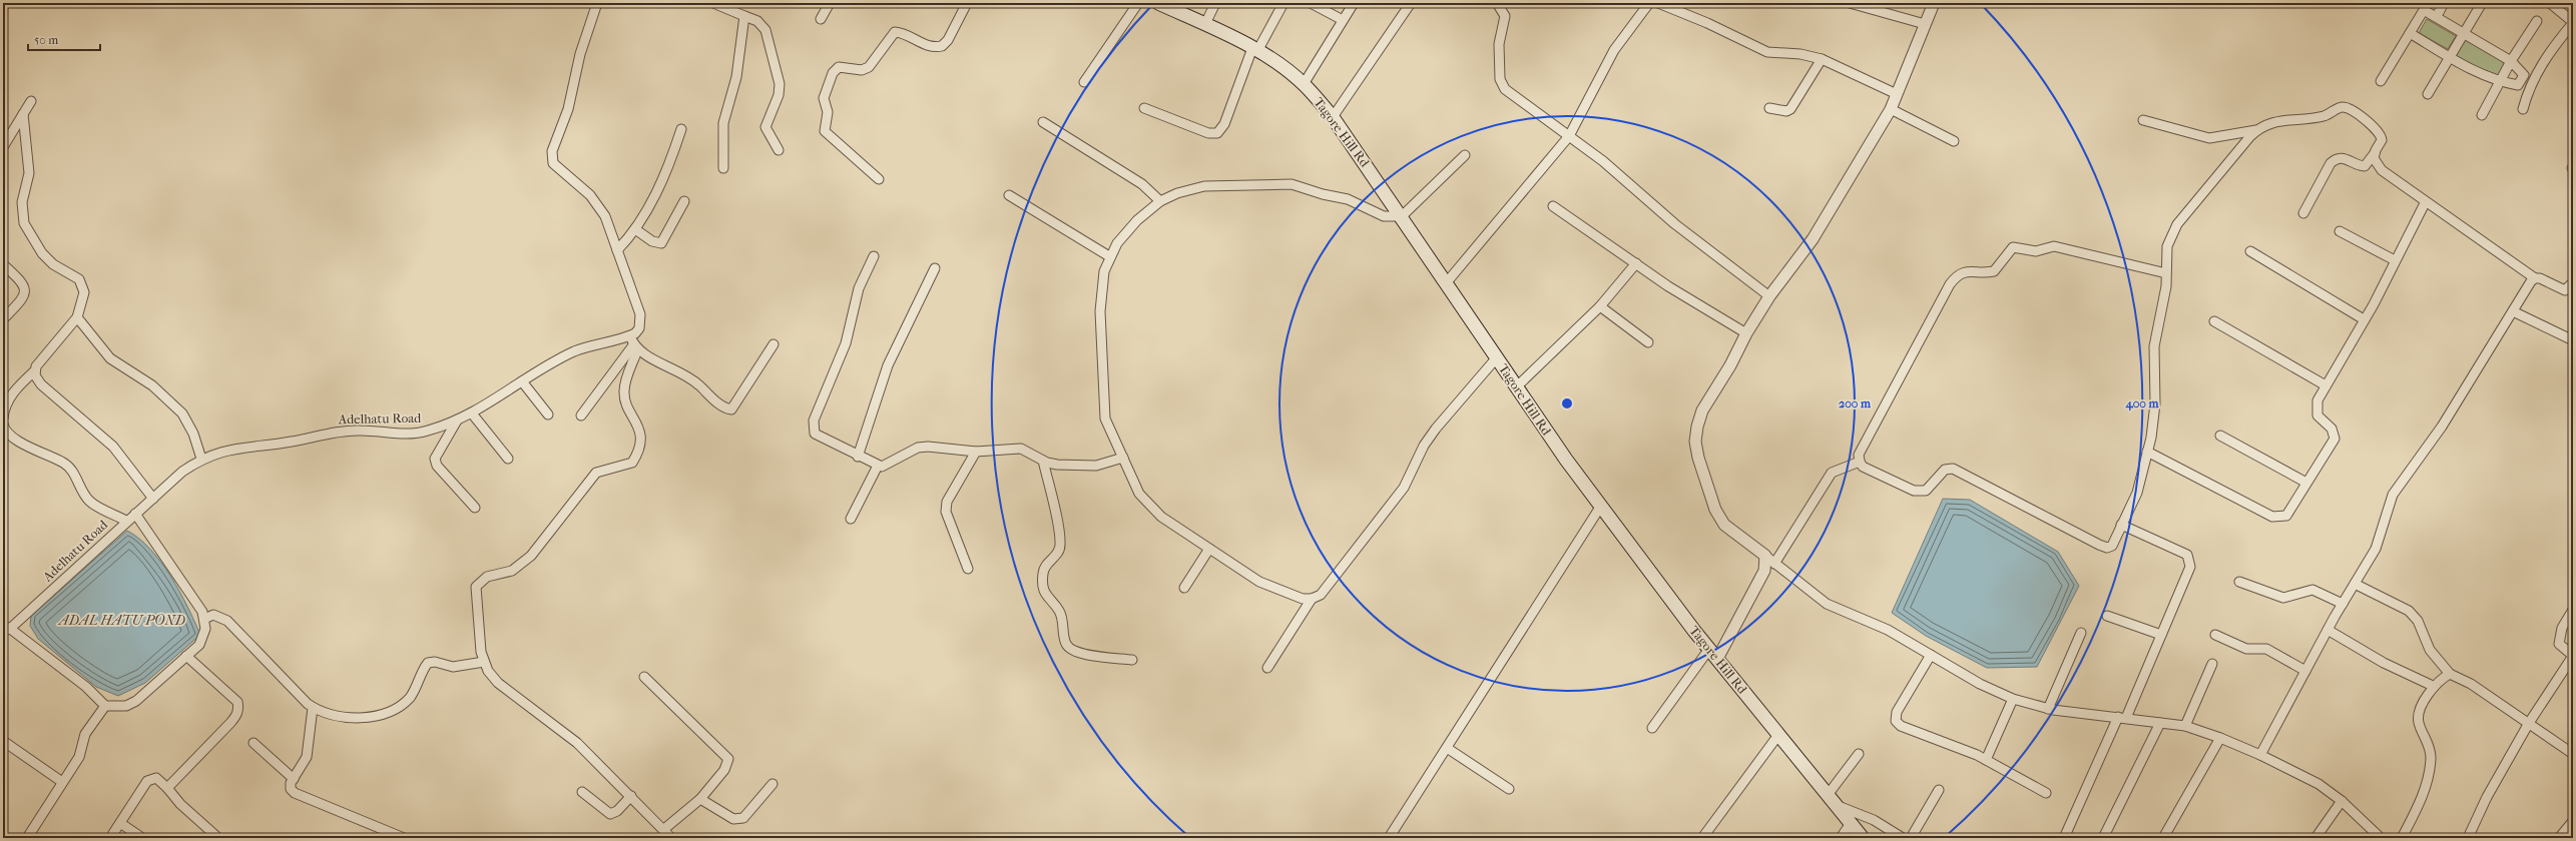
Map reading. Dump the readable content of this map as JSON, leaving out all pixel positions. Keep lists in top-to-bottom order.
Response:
{
  "streets": {
    "main road": ["Tagore Hill Rd"],
    "street": ["Adelhatu Road"]
  },
  "water": ["ADAL HATU POND"],
  "scale_bar": "50 m",
  "rings": ["200 m", "400 m"]
}
